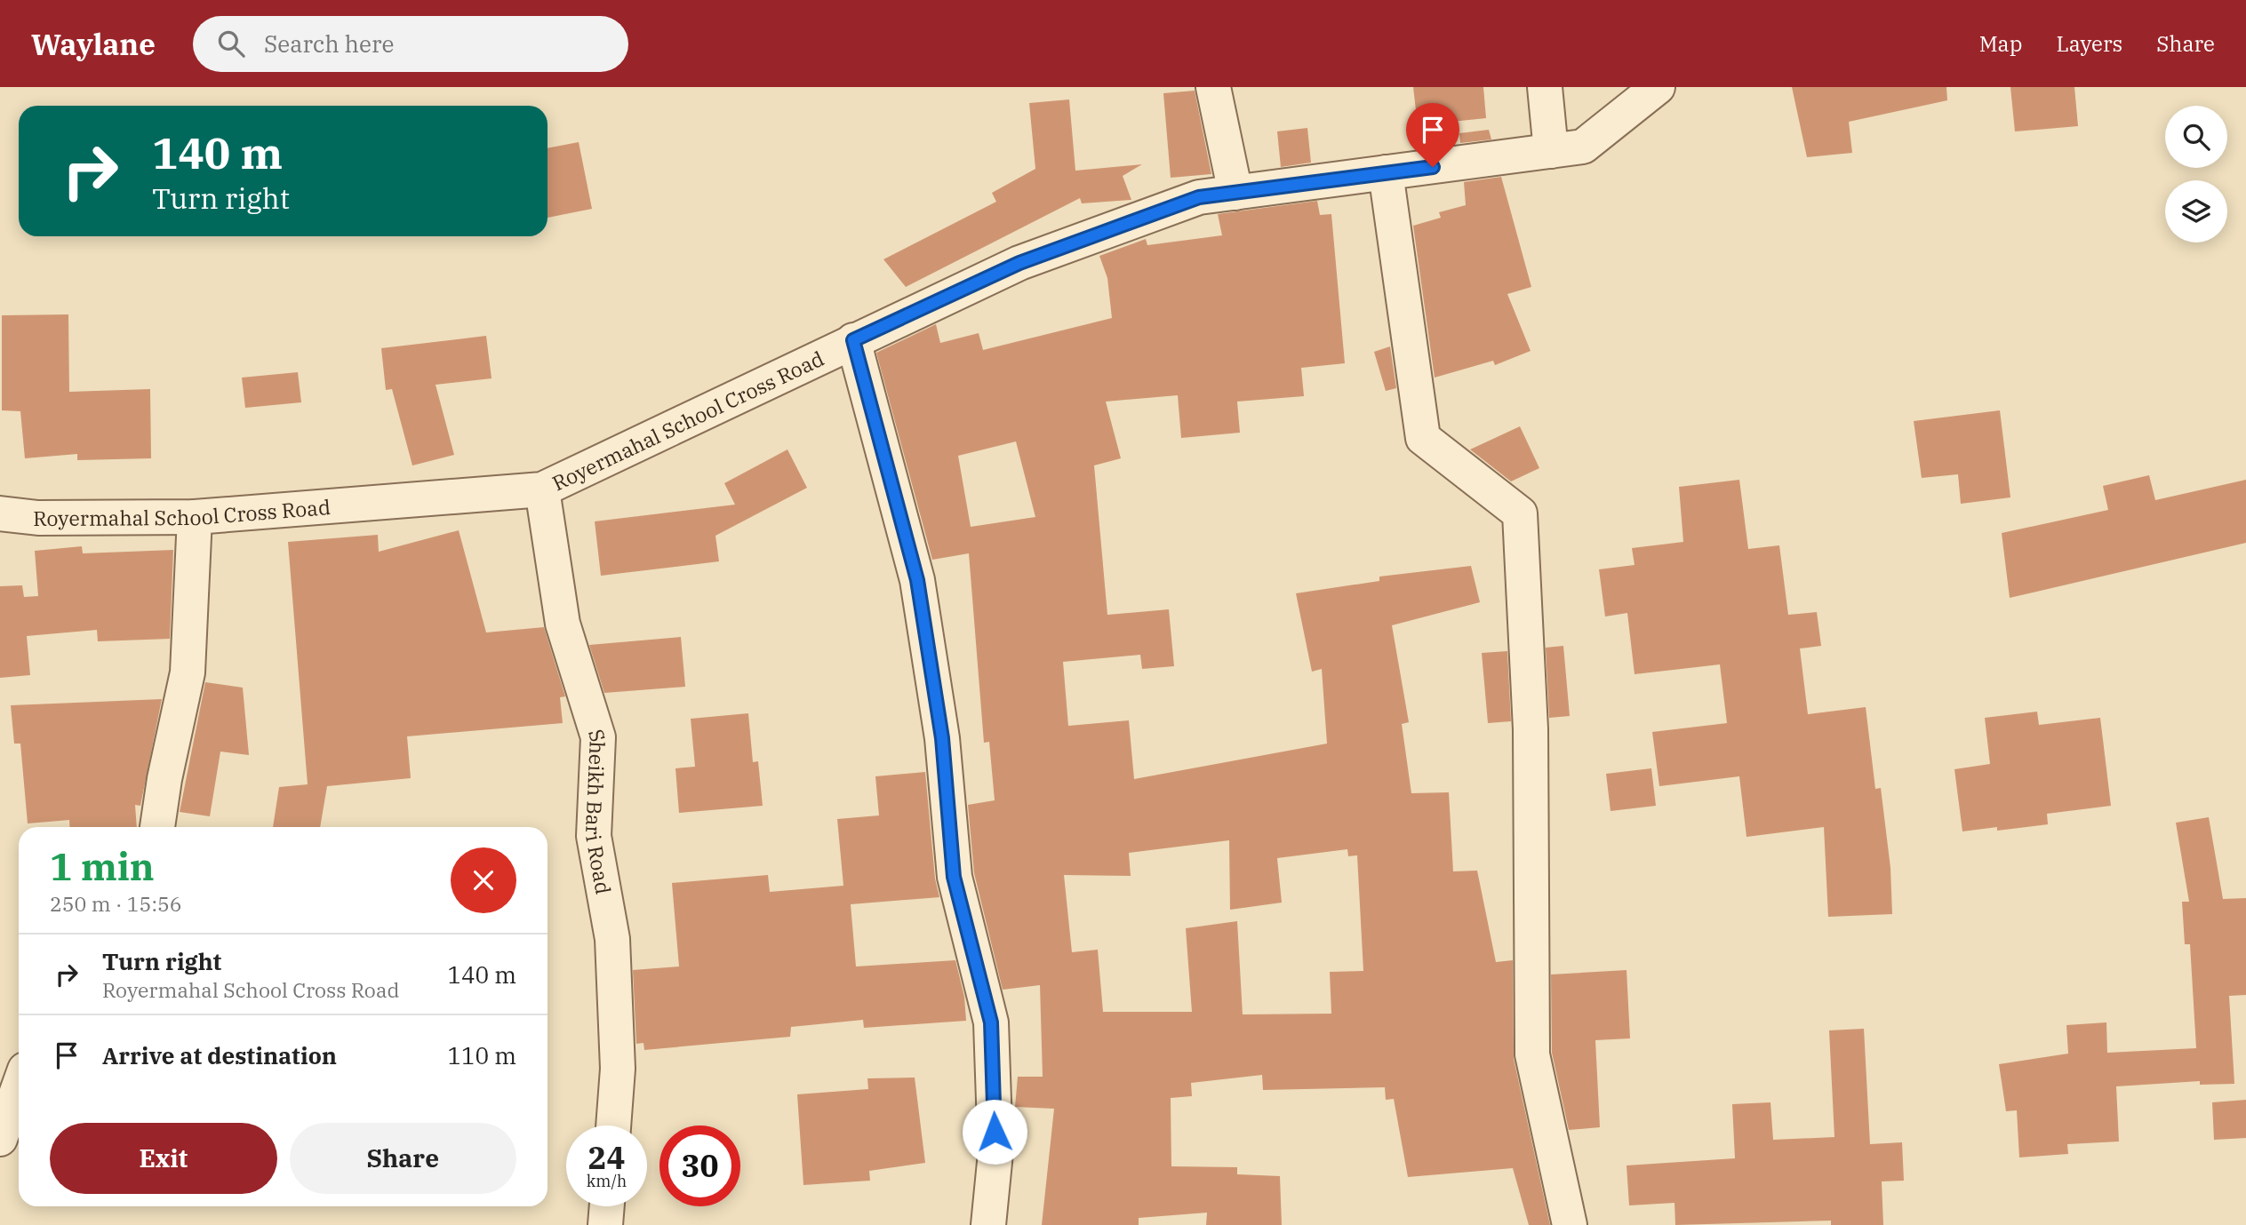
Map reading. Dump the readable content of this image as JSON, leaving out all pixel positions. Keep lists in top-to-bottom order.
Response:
{
  "streets": {
    "street": ["Royermahal School Cross Road", "Sheikh Bari Road"]
  },
  "crossings": [
    ["Royermahal School Cross Road", "Sheikh Bari Road"]
  ],
  "page": {
    "header": "Waylane",
    "search": "Search here",
    "nav": ["Map", "Layers", "Share"],
    "turn": ["140 m", "Turn right"],
    "heading": ["1 min", "250 m · 15:56"],
    "list": [
      {
        "name": "Turn right",
        "note": "Royermahal School Cross Road",
        "value": "140 m"
      },
      {
        "name": "Arrive at destination",
        "value": "110 m"
      }
    ],
    "buttons": ["Exit", "Share"],
    "speed": "24 km/h",
    "limit": "30"
  }
}
